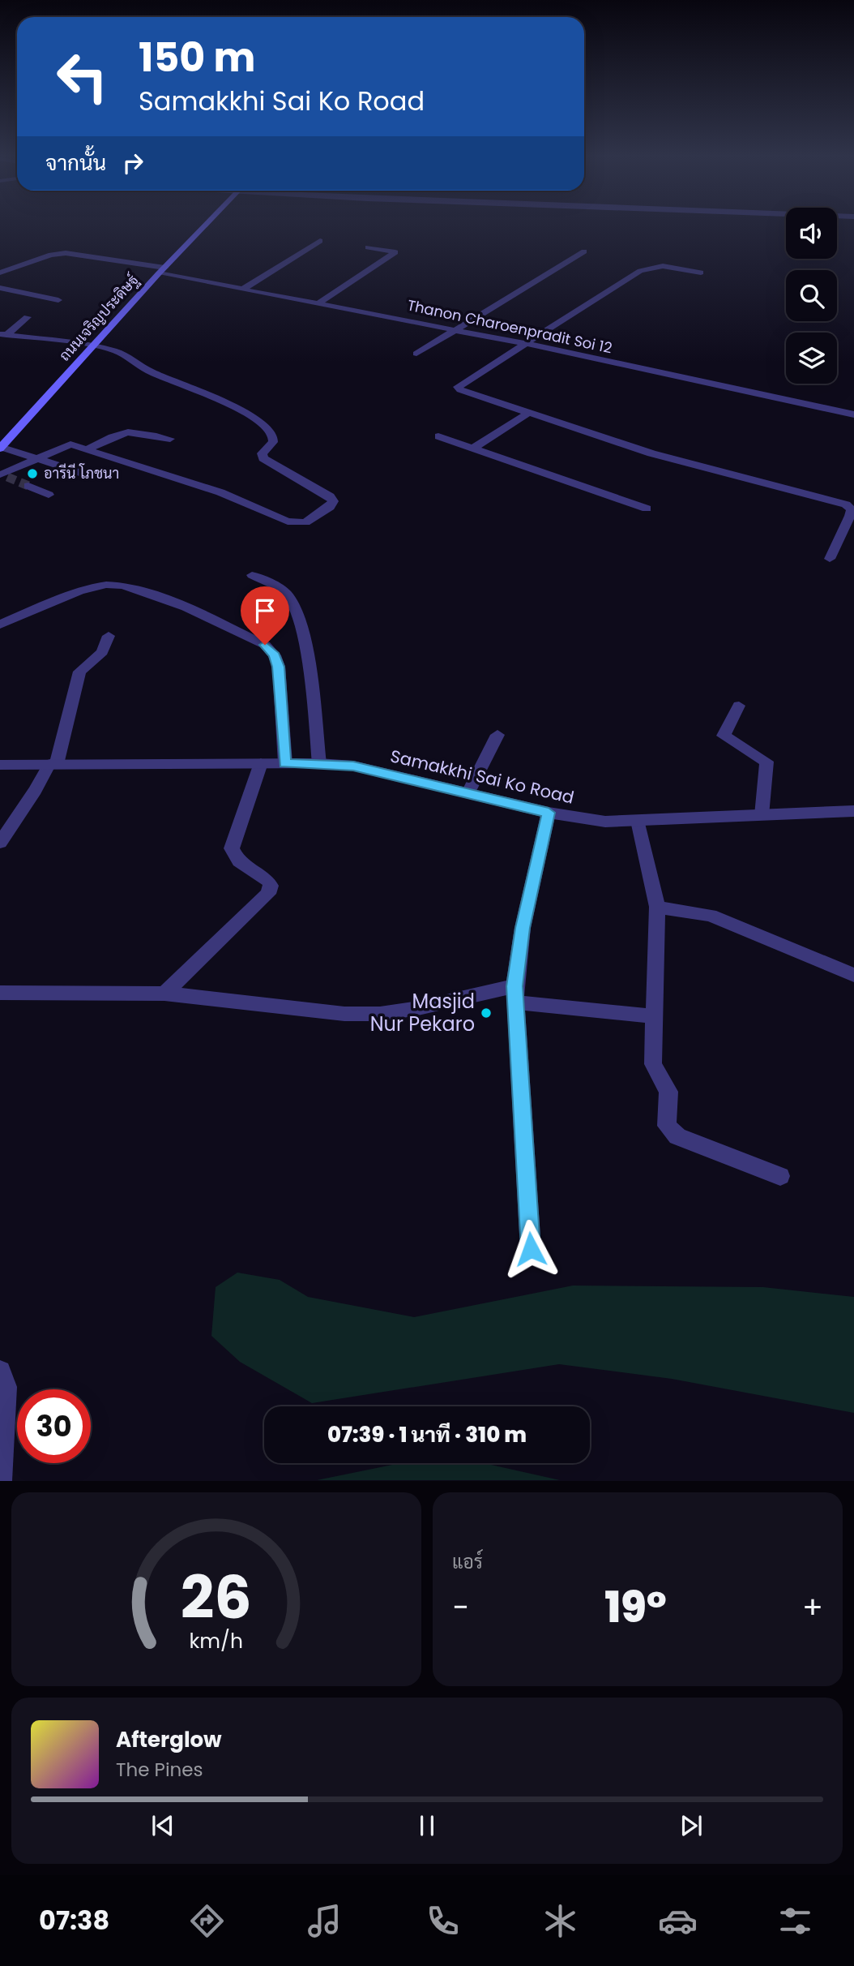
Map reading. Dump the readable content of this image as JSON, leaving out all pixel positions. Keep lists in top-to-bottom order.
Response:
{
  "streets": {
    "main road": ["ถนนเจริญประดิษฐ์"],
    "street": ["Thanon Charoenpradit Soi 12", "Samakkhi Sai Ko Road"]
  },
  "crossings": [
    ["ถนนเจริญประดิษฐ์", "Thanon Charoenpradit Soi 12"]
  ],
  "places": ["อารีนี โภชนา", "Masjid Nur Pekaro"],
  "page": {
    "turn": ["150 m", "Samakkhi Sai Ko Road"],
    "then": "จากนั้น",
    "limit": "30",
    "trip": "07:39 · 1 นาที · 310 m",
    "tile": "แอร์",
    "heat": ["−", "19°", "+"],
    "song": ["Afterglow", "The Pines"],
    "tabs": "07:38",
    "gauge": ["26", "km/h"]
  }
}
